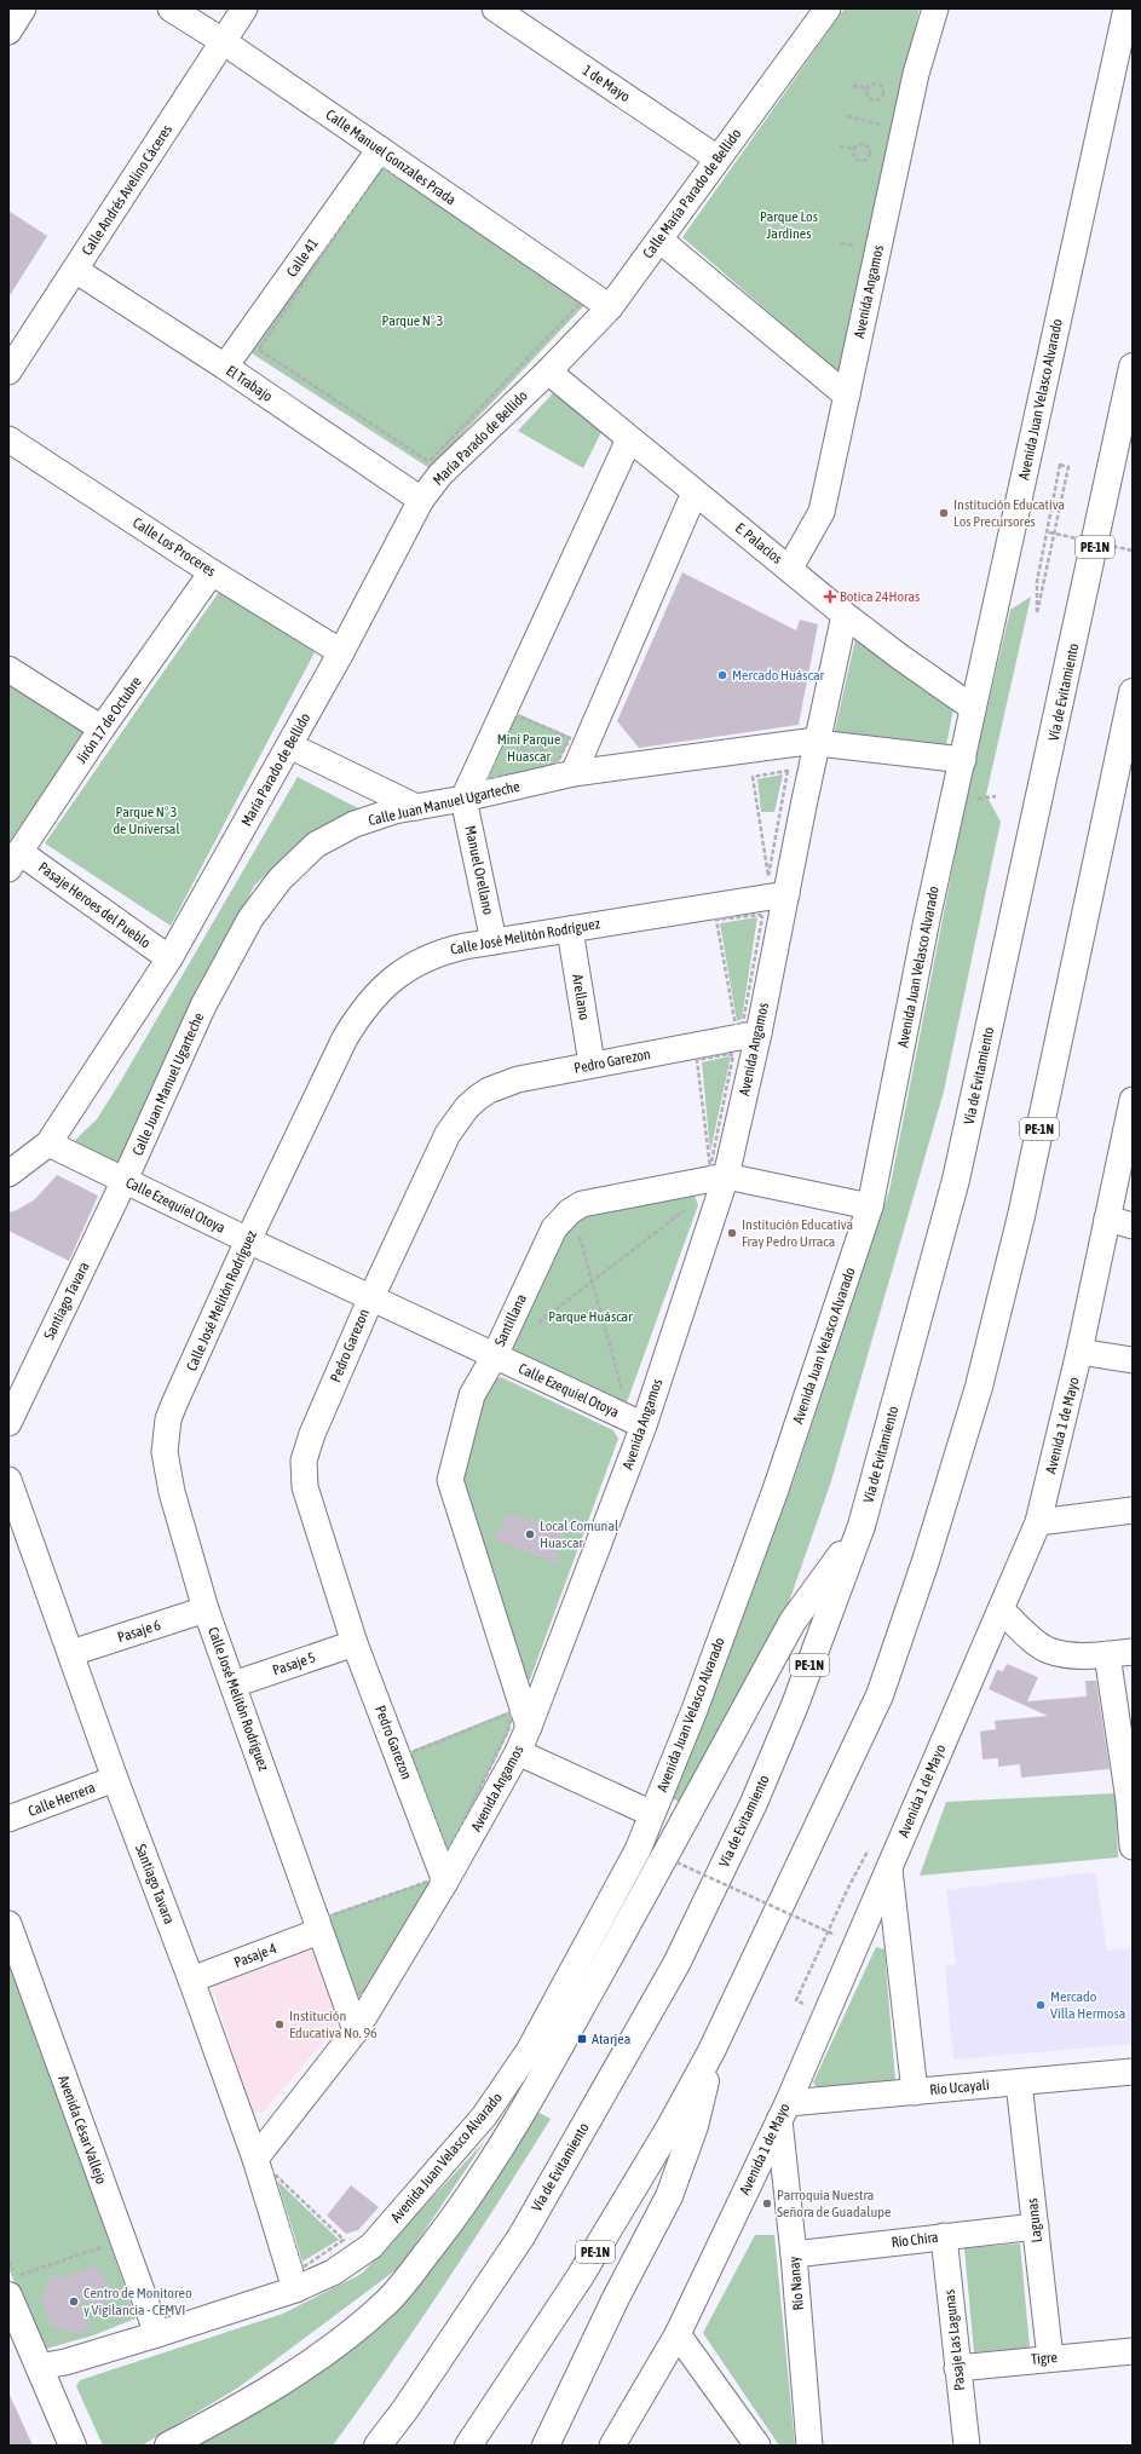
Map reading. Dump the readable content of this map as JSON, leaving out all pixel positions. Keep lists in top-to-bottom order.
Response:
{
  "streets": {
    "main road": ["PE-1N", "Vía de Evitamiento"],
    "street": [
      "1 de Mayo",
      "Calle Manuel Gonzales Prada",
      "Calle Andrés Avelino Cáceres",
      "Calle María Parado de Bellido",
      "Calle 41",
      "Avenida Angamos",
      "El Trabajo",
      "Avenida Juan Velasco Alvarado",
      "María Parado de Bellido",
      "E. Palacios",
      "Calle Los Proceres",
      "Jirón 17 de Octubre",
      "Calle Juan Manuel Ugarteche",
      "Manuel Orellano",
      "Pasaje Heroes del Pueblo",
      "Calle José Melitón Rodríguez",
      "Arellano",
      "Pedro Garezon",
      "Calle Ezequiel Otoya",
      "Santiago Tavara",
      "Santillana",
      "Avenida 1 de Mayo",
      "Pasaje 6",
      "Pasaje 5",
      "Calle Herrera",
      "Pasaje 4",
      "Río Ucayali",
      "Avenida César Vallejo",
      "Lagunas",
      "Río Chira",
      "Río Nanay",
      "Pasaje Las Lagunas",
      "Tigre"
    ]
  },
  "crossings": [
    ["1 de Mayo", "Calle María Parado de Bellido"],
    ["Calle Manuel Gonzales Prada", "Calle Andrés Avelino Cáceres"],
    ["Calle Manuel Gonzales Prada", "Calle María Parado de Bellido"],
    ["Calle Manuel Gonzales Prada", "Calle 41"],
    ["Calle Andrés Avelino Cáceres", "El Trabajo"],
    ["Calle María Parado de Bellido", "María Parado de Bellido"],
    ["Calle María Parado de Bellido", "E. Palacios"],
    ["Calle 41", "El Trabajo"],
    ["Avenida Angamos", "E. Palacios"],
    ["Avenida Angamos", "Calle Juan Manuel Ugarteche"],
    ["Avenida Angamos", "Calle José Melitón Rodríguez"],
    ["Avenida Angamos", "Pedro Garezon"],
    ["Avenida Angamos", "Calle Ezequiel Otoya"],
    ["Avenida Angamos", "Santiago Tavara"],
    ["Avenida Angamos", "Santillana"],
    ["El Trabajo", "María Parado de Bellido"],
    ["Avenida Juan Velasco Alvarado", "E. Palacios"],
    ["Avenida Juan Velasco Alvarado", "Calle Juan Manuel Ugarteche"],
    ["Avenida Juan Velasco Alvarado", "Santiago Tavara"],
    ["Avenida Juan Velasco Alvarado", "Santillana"],
    ["Avenida Juan Velasco Alvarado", "Avenida César Vallejo"],
    ["María Parado de Bellido", "E. Palacios"],
    ["María Parado de Bellido", "Calle Los Proceres"],
    ["María Parado de Bellido", "Pasaje Heroes del Pueblo"],
    ["María Parado de Bellido", "Calle Ezequiel Otoya"],
    ["Calle Los Proceres", "Jirón 17 de Octubre"],
    ["Jirón 17 de Octubre", "Pasaje Heroes del Pueblo"],
    ["Calle Juan Manuel Ugarteche", "Manuel Orellano"],
    ["Calle Juan Manuel Ugarteche", "Calle Ezequiel Otoya"],
    ["Calle Juan Manuel Ugarteche", "Santiago Tavara"],
    ["Manuel Orellano", "Calle José Melitón Rodríguez"],
    ["Calle José Melitón Rodríguez", "Arellano"],
    ["Calle José Melitón Rodríguez", "Calle Ezequiel Otoya"],
    ["Calle José Melitón Rodríguez", "Pasaje 6"],
    ["Calle José Melitón Rodríguez", "Pasaje 5"],
    ["Calle José Melitón Rodríguez", "Pasaje 4"],
    ["Arellano", "Pedro Garezon"],
    ["Pedro Garezon", "Calle Ezequiel Otoya"],
    ["Pedro Garezon", "Pasaje 5"],
    ["Calle Ezequiel Otoya", "Santiago Tavara"],
    ["Calle Ezequiel Otoya", "Santillana"],
    ["Santiago Tavara", "Pasaje 6"],
    ["Santiago Tavara", "Calle Herrera"],
    ["Santiago Tavara", "Pasaje 4"],
    ["Avenida 1 de Mayo", "Río Ucayali"],
    ["Avenida 1 de Mayo", "Río Nanay"],
    ["Río Ucayali", "Lagunas"],
    ["Río Ucayali", "Río Nanay"],
    ["Lagunas", "Río Chira"],
    ["Lagunas", "Tigre"],
    ["Río Chira", "Río Nanay"],
    ["Río Chira", "Pasaje Las Lagunas"],
    ["Pasaje Las Lagunas", "Tigre"]
  ],
  "parks": [
    "Parque Los Jardines",
    "Parque Nº 3",
    "Mini Parque Huascar",
    "Parque Nº 3 de Universal",
    "Parque Huáscar"
  ],
  "places": {
    "other": [
      "Institución Educativa Los Precursores",
      "Mercado Huáscar",
      "Institución Educativa Fray Pedro Urraca",
      "Local Comunal Huascar",
      "Mercado Villa Hermosa",
      "Institución Educativa No. 96",
      "Parroquia Nuestra Señora de Guadalupe",
      "Centro de Monitoreo y Vigilancia - CEMVI"
    ],
    "health": ["Botica 24Horas"],
    "transit": ["Atarjea"]
  }
}
